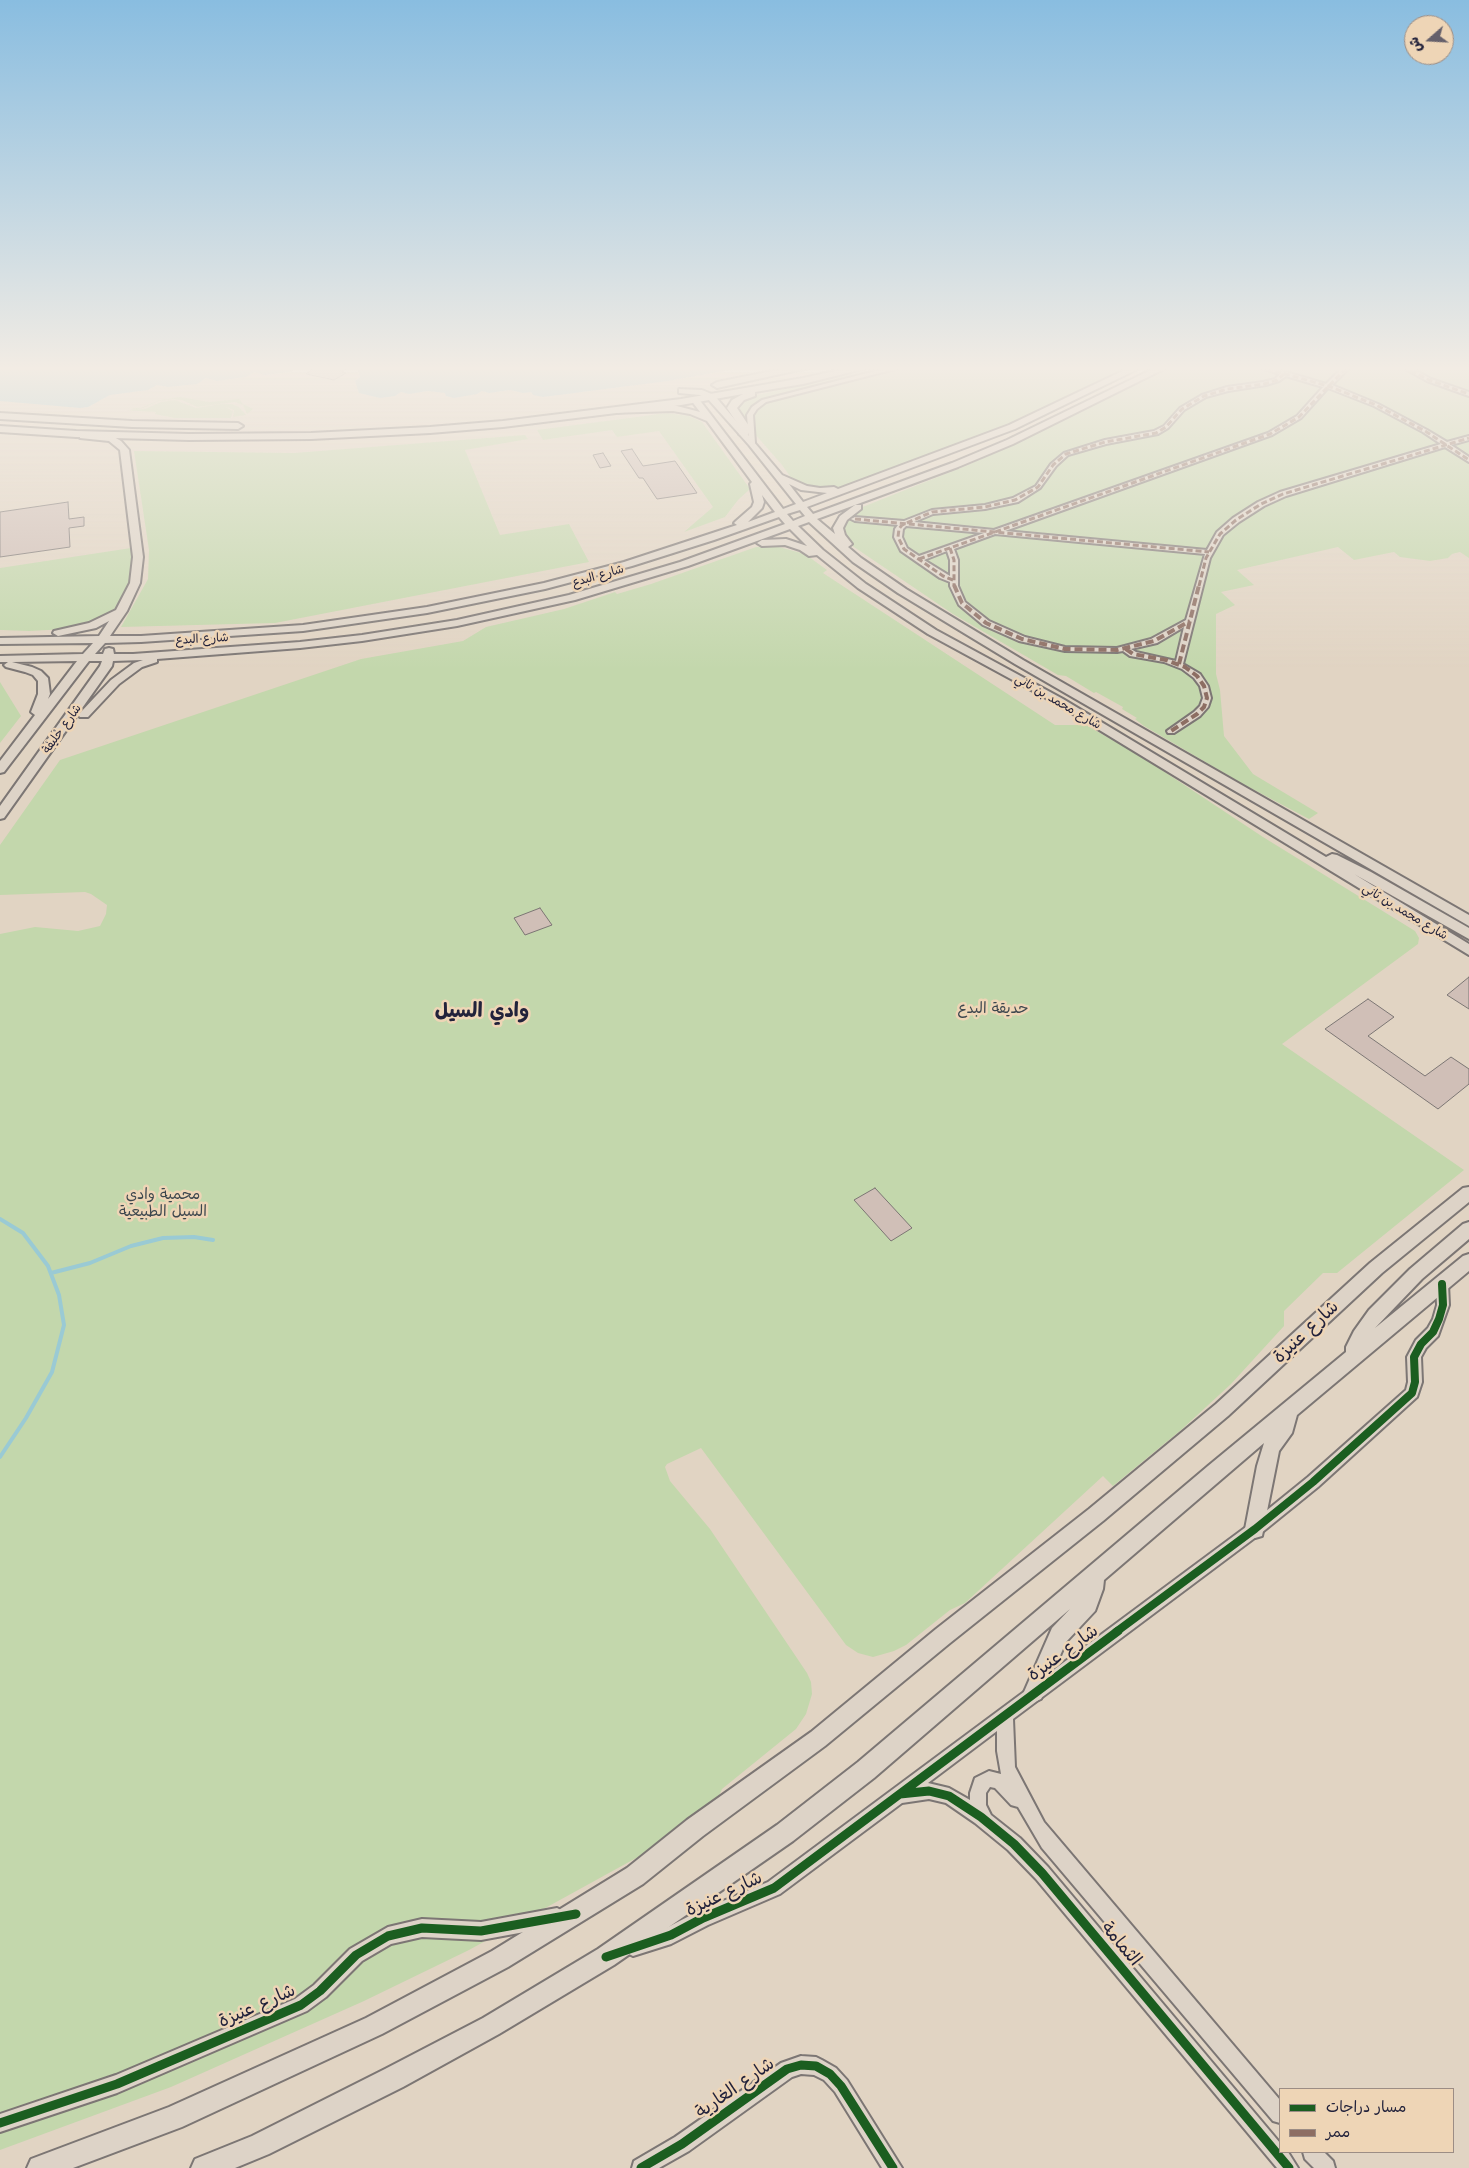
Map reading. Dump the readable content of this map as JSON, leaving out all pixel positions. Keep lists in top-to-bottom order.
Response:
{
  "streets": {
    "main road": [
      "شارع البدع",
      "شارع محمد بن ثاني",
      "شارع خليفة",
      "شارع عنيزة"
    ],
    "street": ["الثمامة", "شارع الغارية"]
  },
  "crossings": [
    ["شارع البدع", "شارع محمد بن ثاني"],
    ["شارع البدع", "شارع خليفة"],
    ["شارع عنيزة", "الثمامة"]
  ],
  "districts": ["وادي السيل"],
  "parks": ["حديقة البدع", "محمية وادي السيل الطبيعية"],
  "legend": ["مسار دراجات", "ممر"],
  "north": "left"
}
